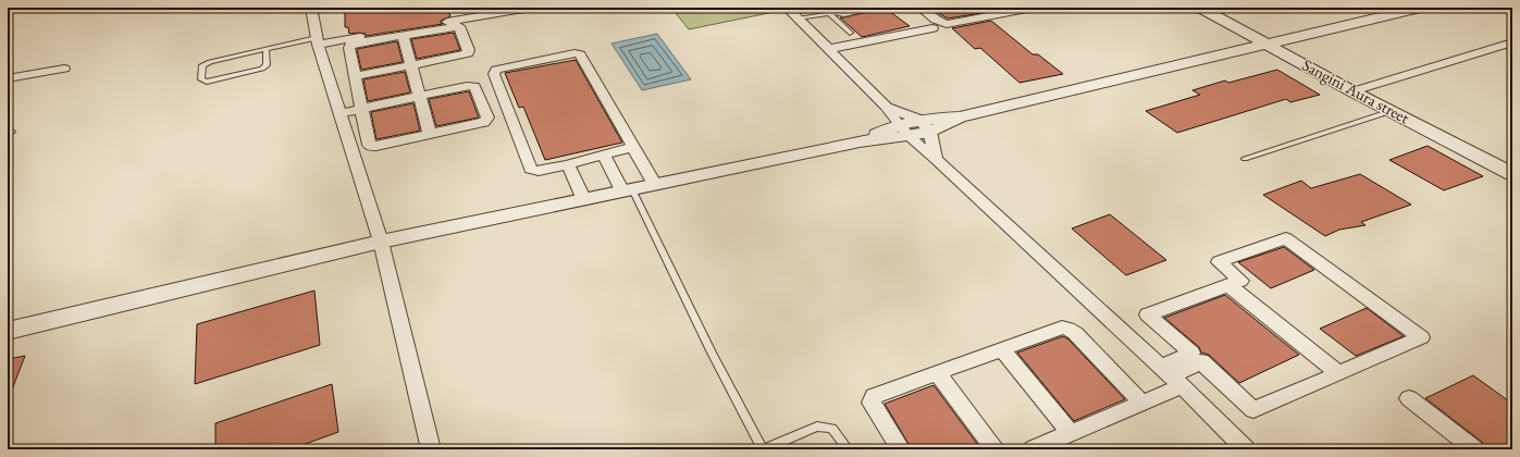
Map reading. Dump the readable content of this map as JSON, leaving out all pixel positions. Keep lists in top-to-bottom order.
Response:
{
  "streets": {
    "street": ["Sangini Aura street"]
  }
}
